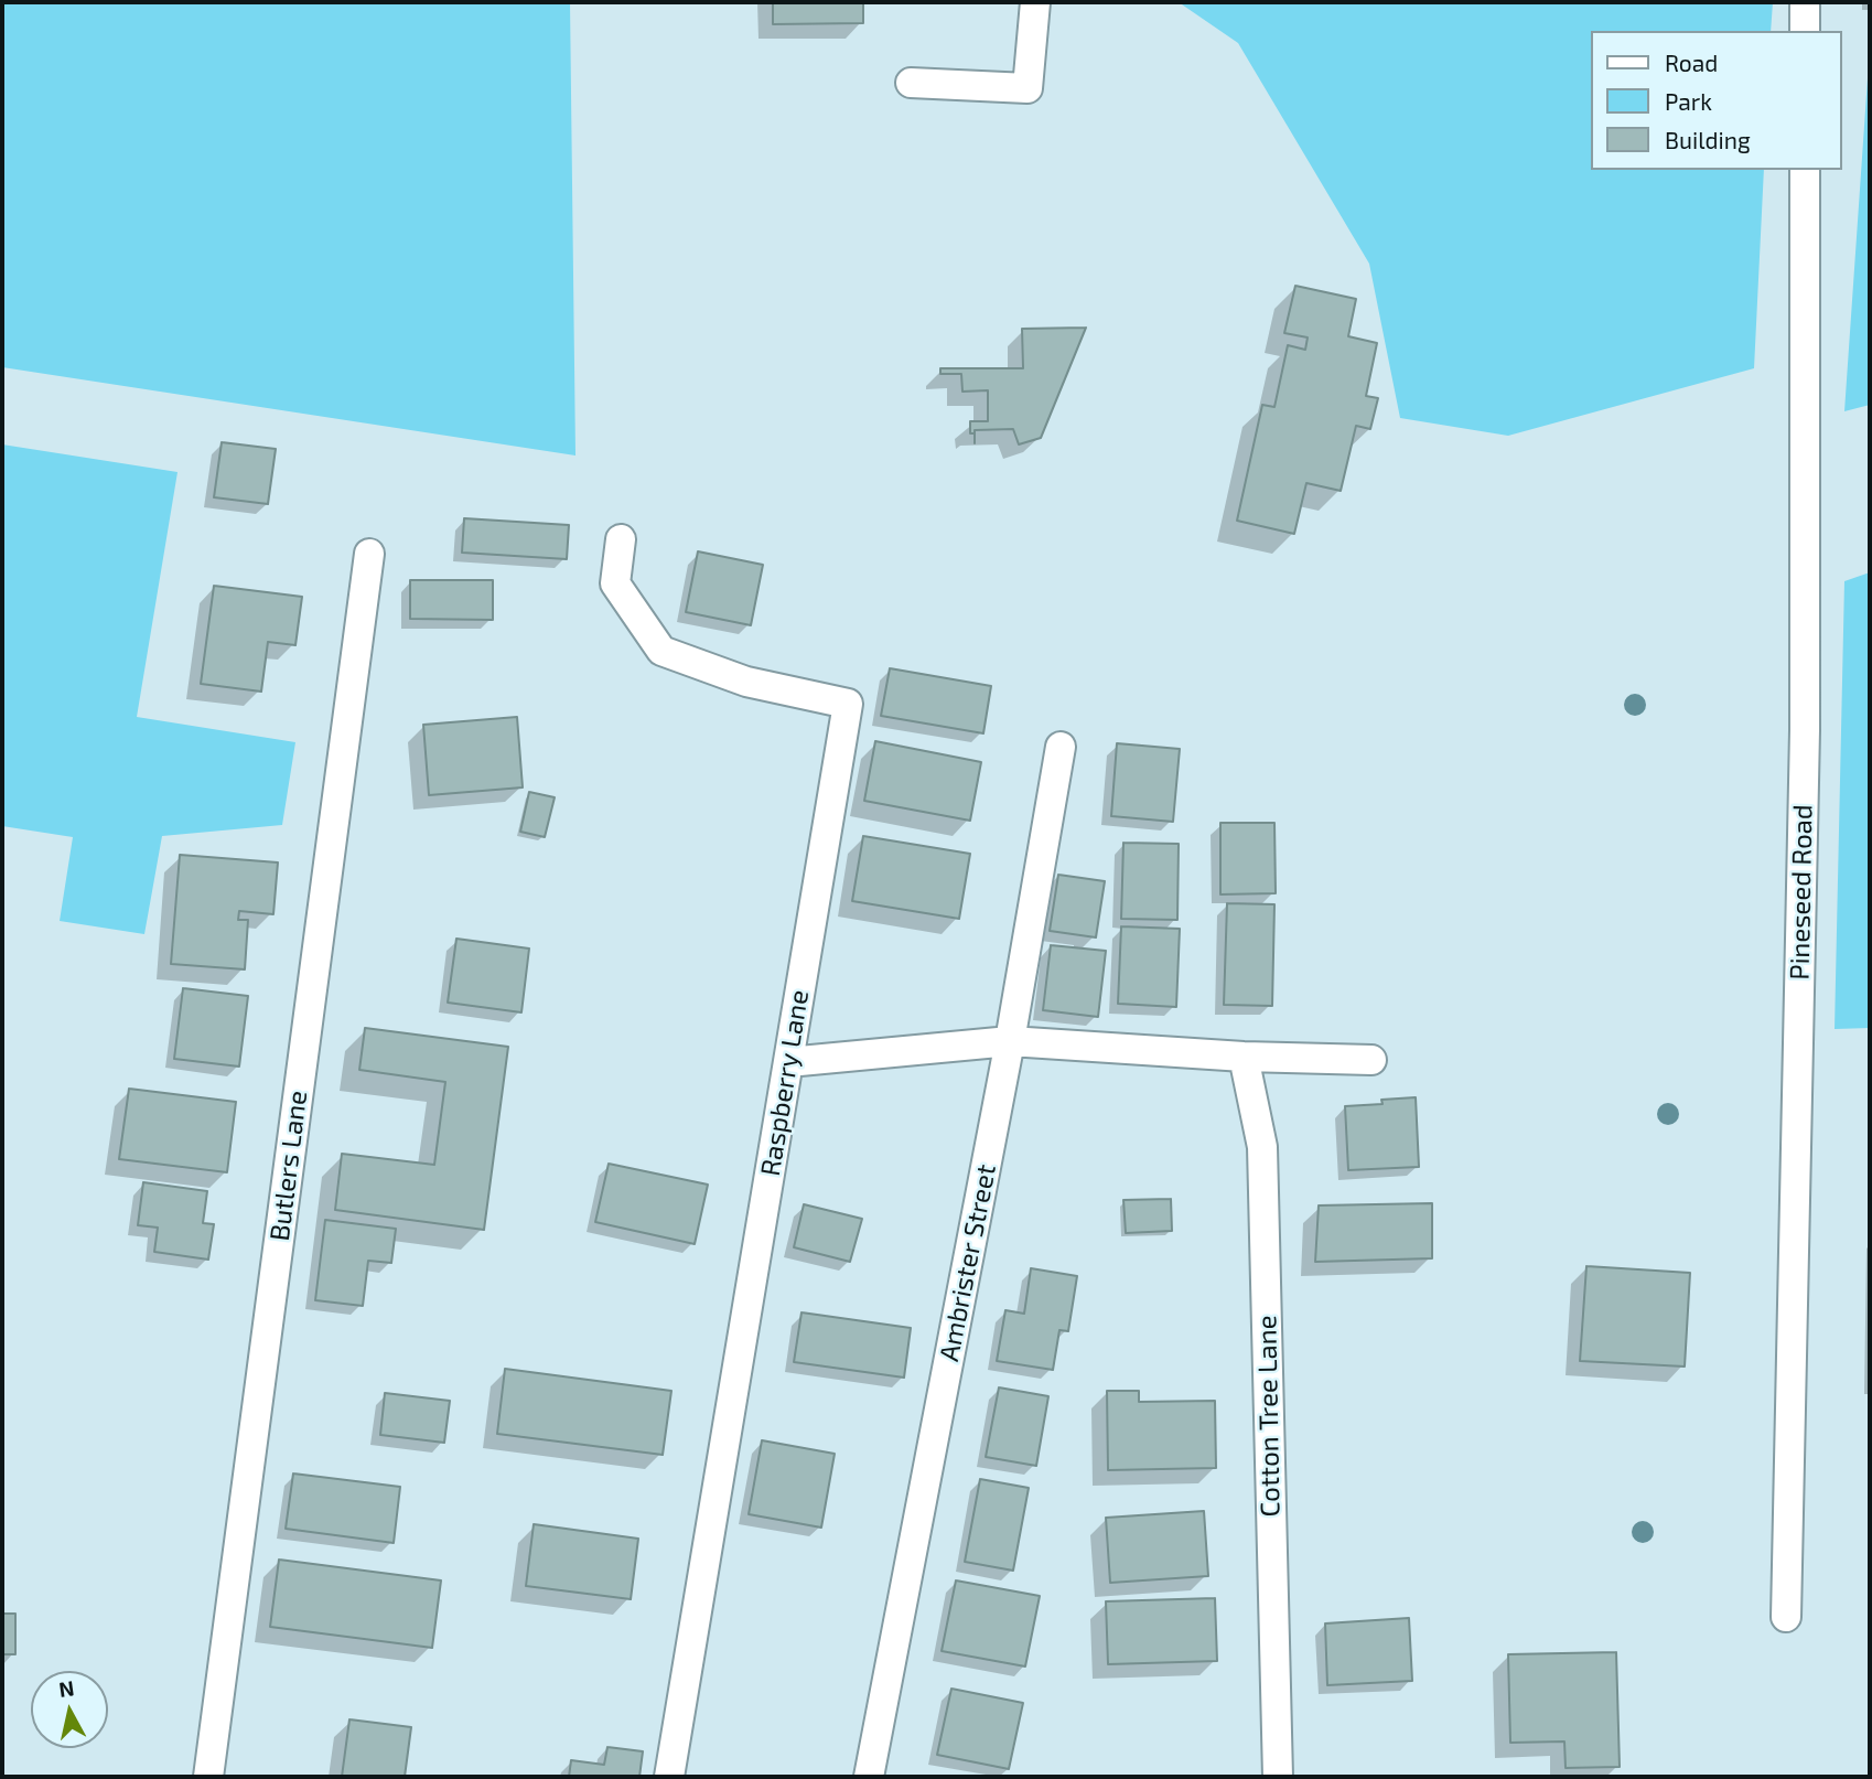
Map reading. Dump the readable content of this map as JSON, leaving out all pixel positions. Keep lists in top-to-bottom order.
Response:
{
  "streets": {
    "street": [
      "Pineseed Road",
      "Raspberry Lane",
      "Butlers Lane",
      "Ambrister Street",
      "Cotton Tree Lane"
    ]
  },
  "legend": ["Road", "Park", "Building"],
  "north": "top"
}
